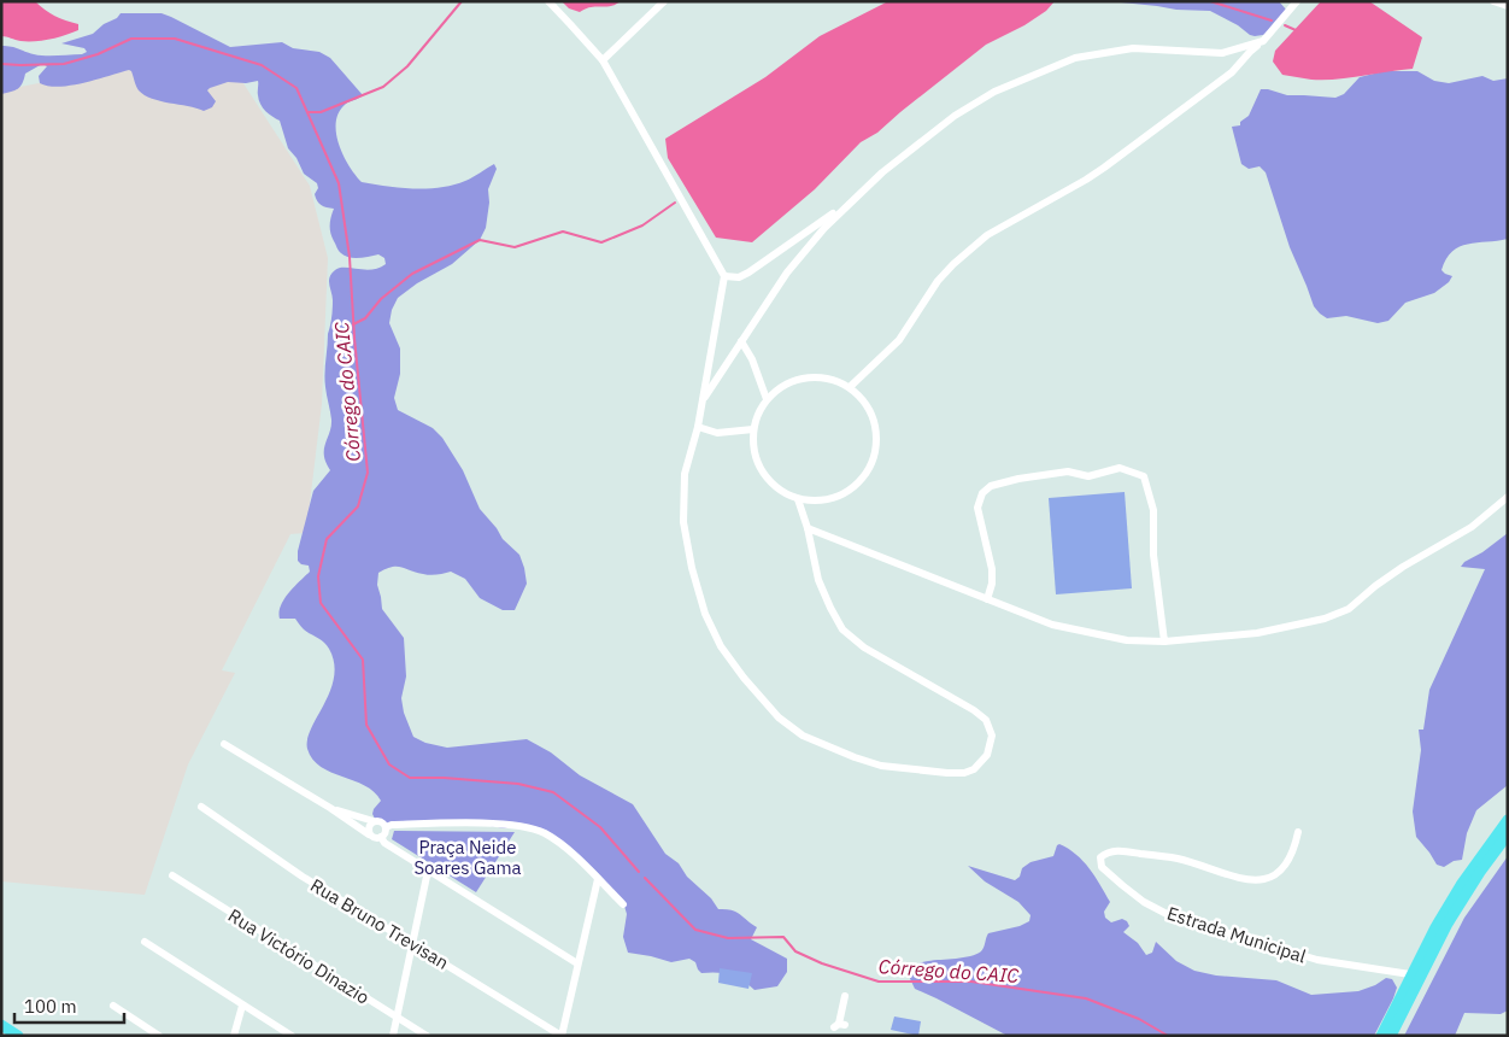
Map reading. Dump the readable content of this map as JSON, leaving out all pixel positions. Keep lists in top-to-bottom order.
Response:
{
  "streets": {
    "street": ["Rua Bruno Trevisan", "Estrada Municipal", "Rua Victório Dinazio"]
  },
  "water": ["Córrego do CAIC"],
  "parks": ["Praça Neide Soares Gama"],
  "scale_bar": "100 m"
}
